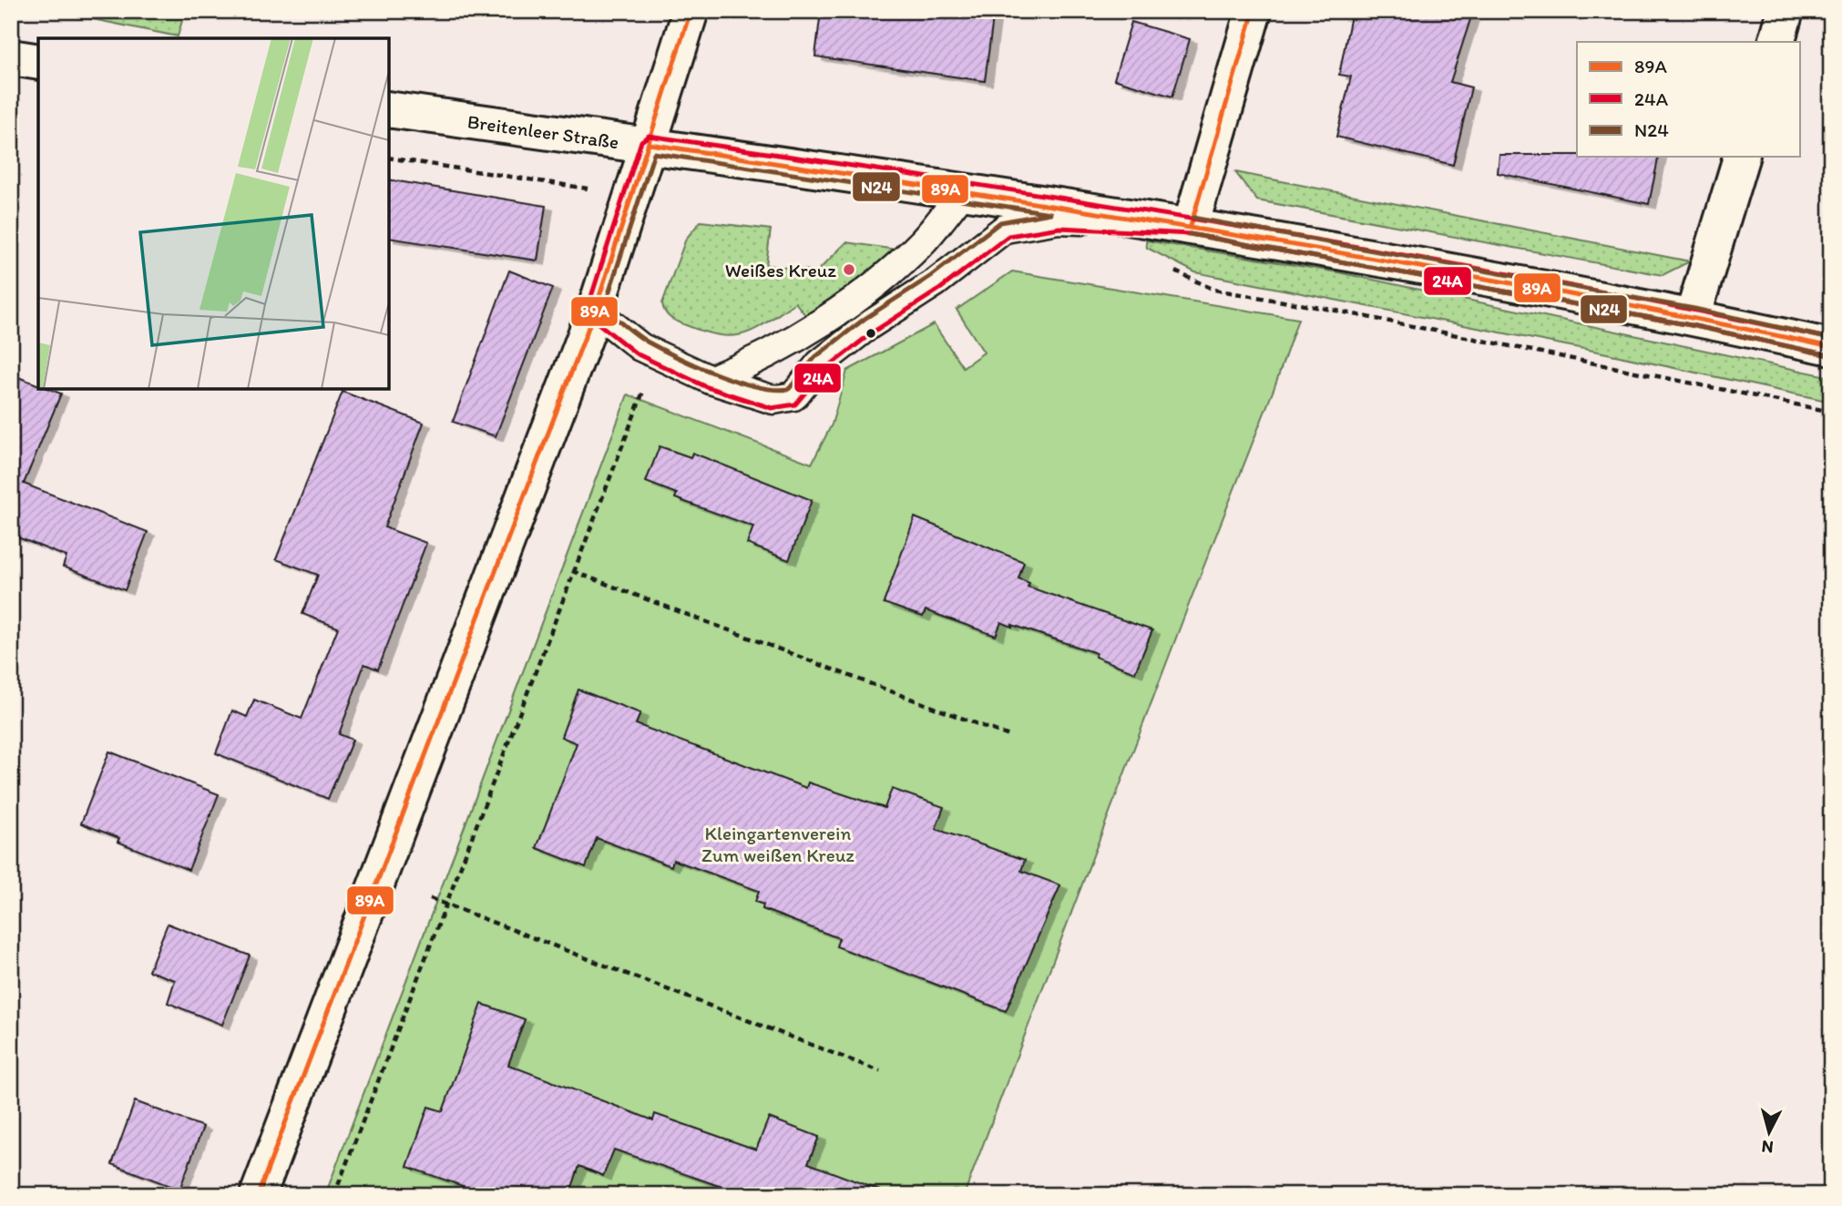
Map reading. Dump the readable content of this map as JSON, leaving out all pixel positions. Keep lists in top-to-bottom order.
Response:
{
  "streets": {
    "street": ["Breitenleer Straße"]
  },
  "parks": ["Kleingartenverein Zum weißen Kreuz"],
  "places": ["Weißes Kreuz"],
  "lines": ["transit line 89A", "transit line 24A", "transit line N24"],
  "legend": ["89A", "24A", "N24"],
  "north": "bottom"
}
